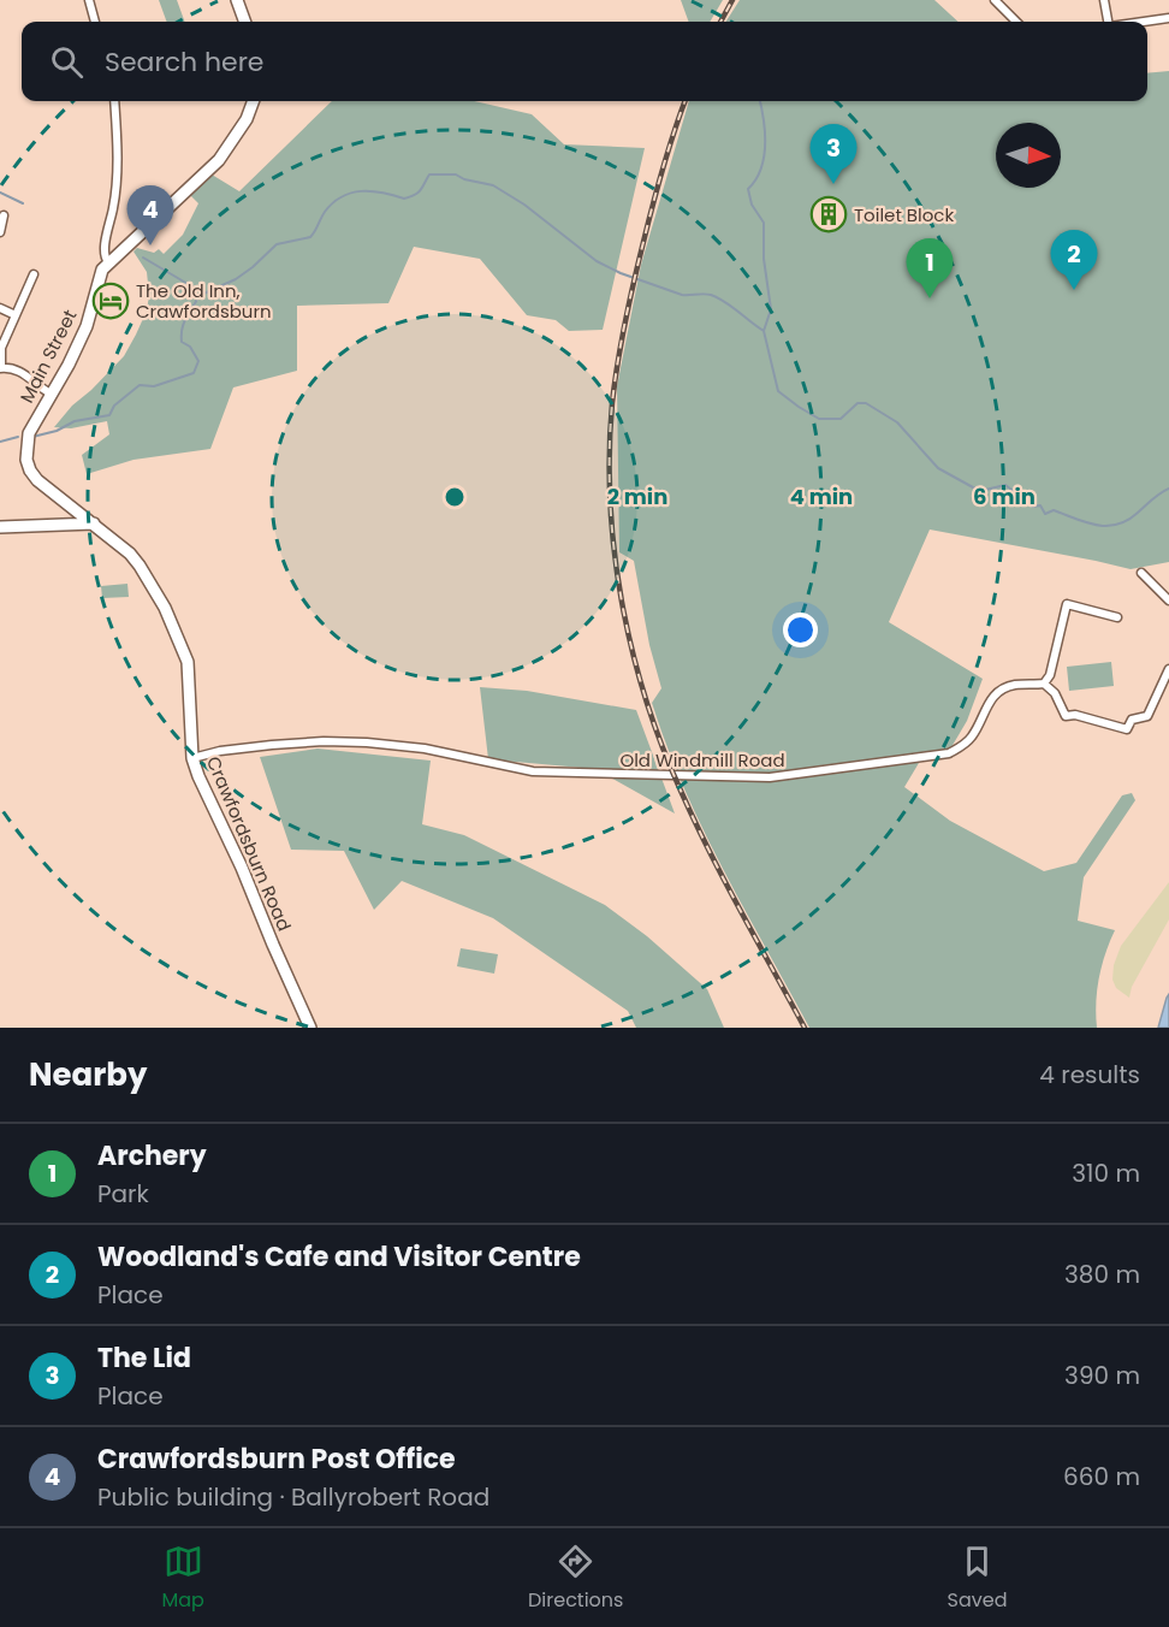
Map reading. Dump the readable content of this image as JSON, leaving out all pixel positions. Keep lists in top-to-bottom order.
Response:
{
  "streets": {
    "main road": ["Main Street", "Crawfordsburn Road"],
    "street": ["Old Windmill Road"]
  },
  "crossings": [
    ["Main Street", "Crawfordsburn Road"],
    ["Old Windmill Road", "Crawfordsburn Road"]
  ],
  "places": {
    "building": ["Toilet Block"],
    "hotel": ["The Old Inn, Crawfordsburn"]
  },
  "north": "right",
  "page": {
    "search": "Search here",
    "pins": [
      "3",
      "4",
      "2",
      "1"
    ],
    "heading": ["Nearby", "4 results"],
    "list": [
      {
        "mark": "1",
        "name": "Archery",
        "note": "Park",
        "value": "310 m"
      },
      {
        "mark": "2",
        "name": "Woodland's Cafe and Visitor Centre",
        "note": "Place",
        "value": "380 m"
      },
      {
        "mark": "3",
        "name": "The Lid",
        "note": "Place",
        "value": "390 m"
      },
      {
        "mark": "4",
        "name": "Crawfordsburn Post Office",
        "note": "Public building · Ballyrobert Road",
        "value": "660 m"
      }
    ],
    "nav": ["Map", "Directions", "Saved"]
  },
  "rings": ["2 min", "4 min", "6 min"]
}
